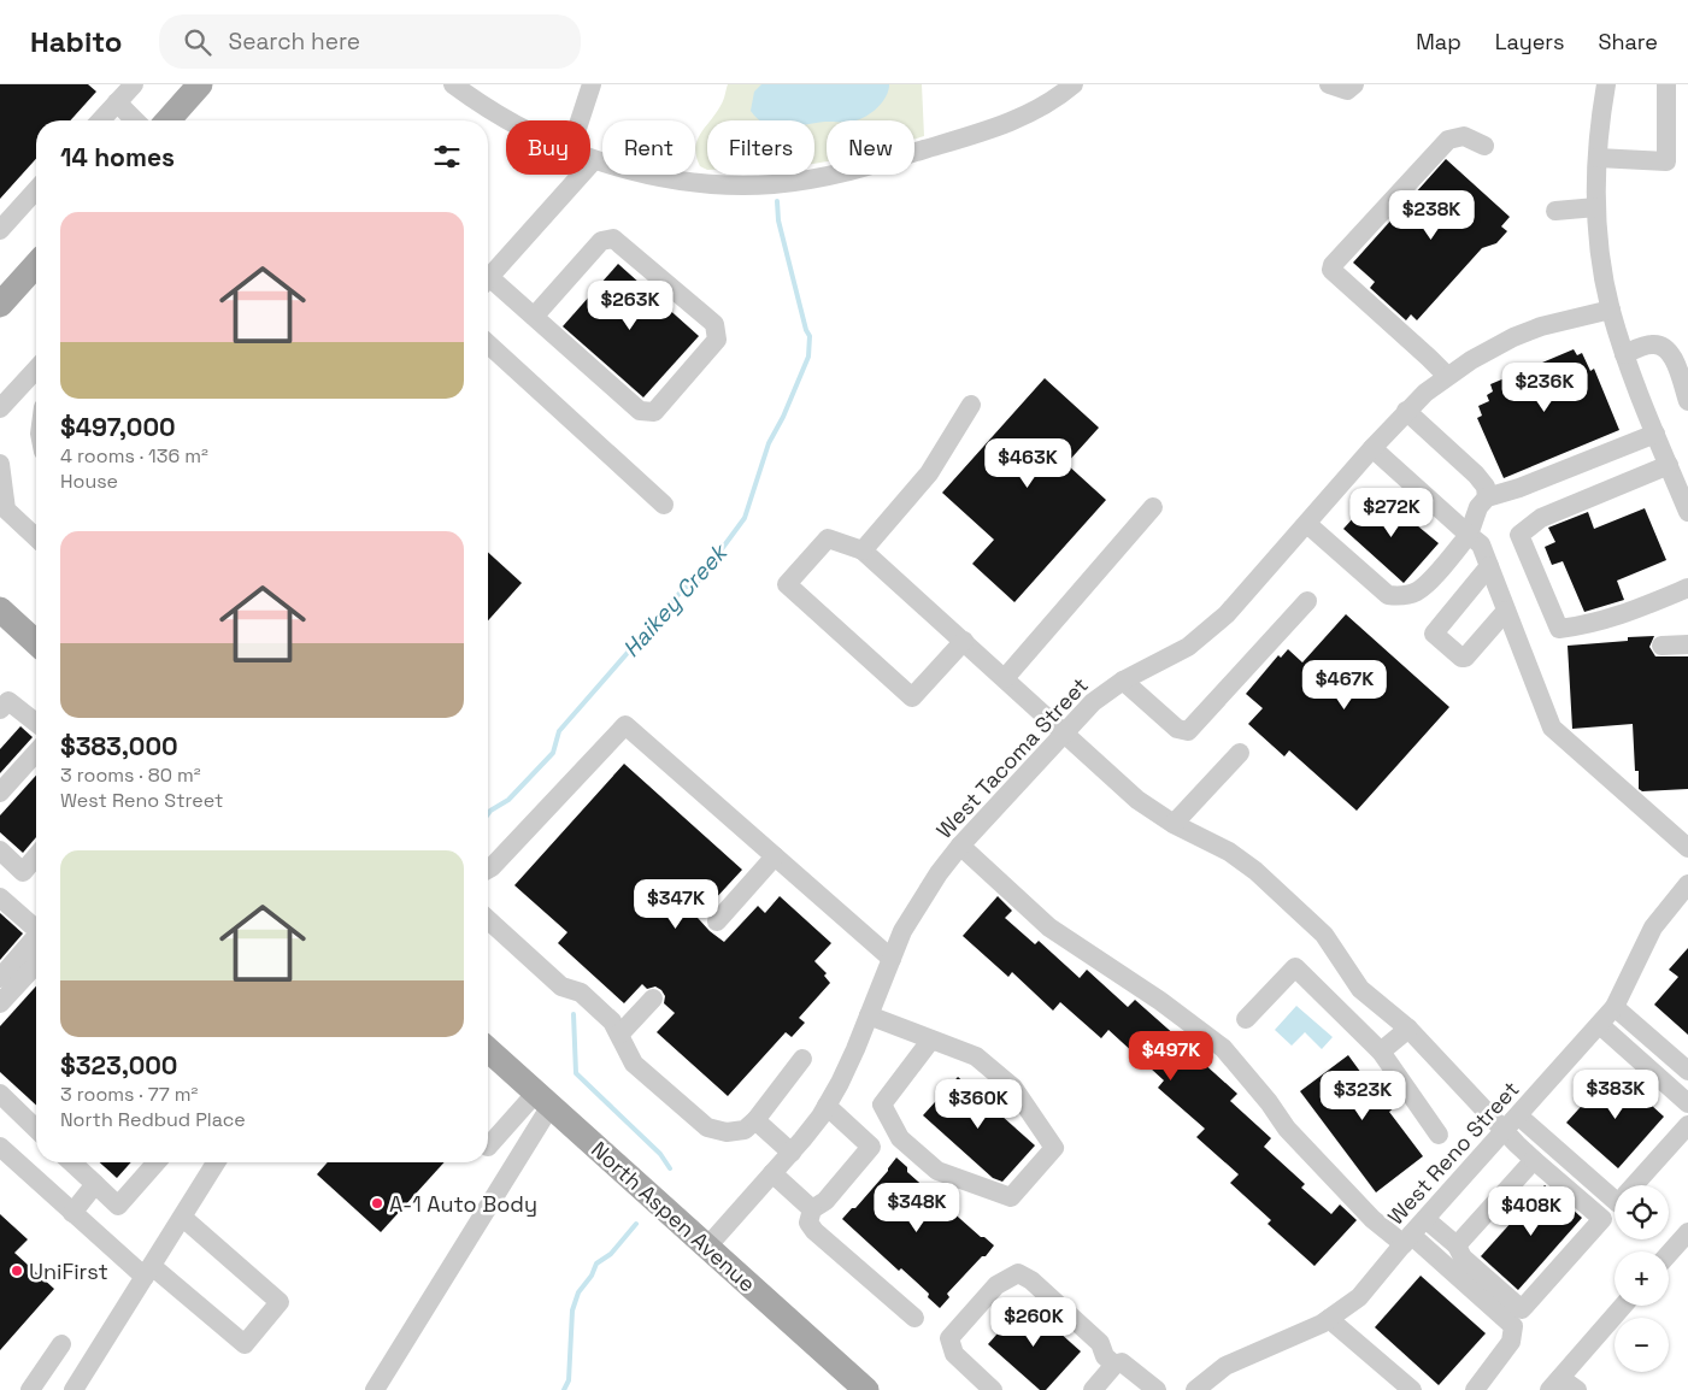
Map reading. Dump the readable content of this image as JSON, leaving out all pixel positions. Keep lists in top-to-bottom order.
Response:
{
  "streets": {
    "main road": ["North Aspen Avenue"],
    "street": ["West Tacoma Street", "West Reno Street"]
  },
  "crossings": [
    ["West Tacoma Street", "North Aspen Avenue"]
  ],
  "water": ["Haikey Creek"],
  "places": ["A-1 Auto Body", "UniFirst"],
  "page": {
    "header": "Habito",
    "search": "Search here",
    "nav": ["Map", "Layers", "Share"],
    "chip": [
      "Buy",
      "Rent",
      "Filters",
      "New"
    ],
    "heading": "14 homes",
    "price": [
      "$238K",
      "$263K",
      "$236K",
      "$463K",
      "$272K",
      "$467K",
      "$347K",
      "$497K",
      "$383K",
      "$323K",
      "$360K",
      "$348K",
      "$408K",
      "$260K"
    ],
    "list": [
      {
        "name": "$497,000",
        "note": "4 rooms · 136 m² · House"
      },
      {
        "name": "$383,000",
        "note": "3 rooms · 80 m² · West Reno Street"
      },
      {
        "name": "$323,000",
        "note": "3 rooms · 77 m² · North Redbud Place"
      }
    ],
    "map_buttons": ["+", "−"]
  }
}
